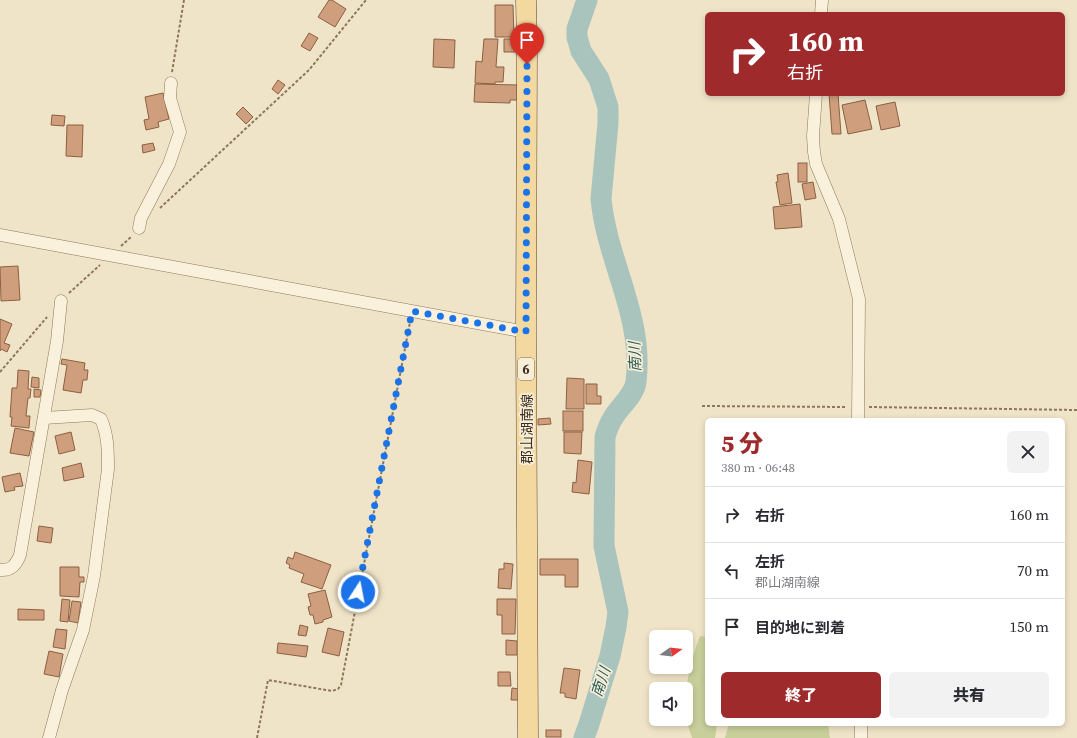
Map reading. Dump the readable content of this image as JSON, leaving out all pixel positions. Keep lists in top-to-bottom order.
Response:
{
  "streets": {
    "main road": ["6", "郡山湖南線"]
  },
  "water": ["南川"],
  "north": "right",
  "page": {
    "turn": ["160 m", "右折"],
    "heading": ["5 分", "380 m · 06:48"],
    "list": [
      {
        "name": "右折",
        "value": "160 m"
      },
      {
        "name": "左折",
        "note": "郡山湖南線",
        "value": "70 m"
      },
      {
        "name": "目的地に到着",
        "value": "150 m"
      }
    ],
    "buttons": ["終了", "共有"]
  }
}
